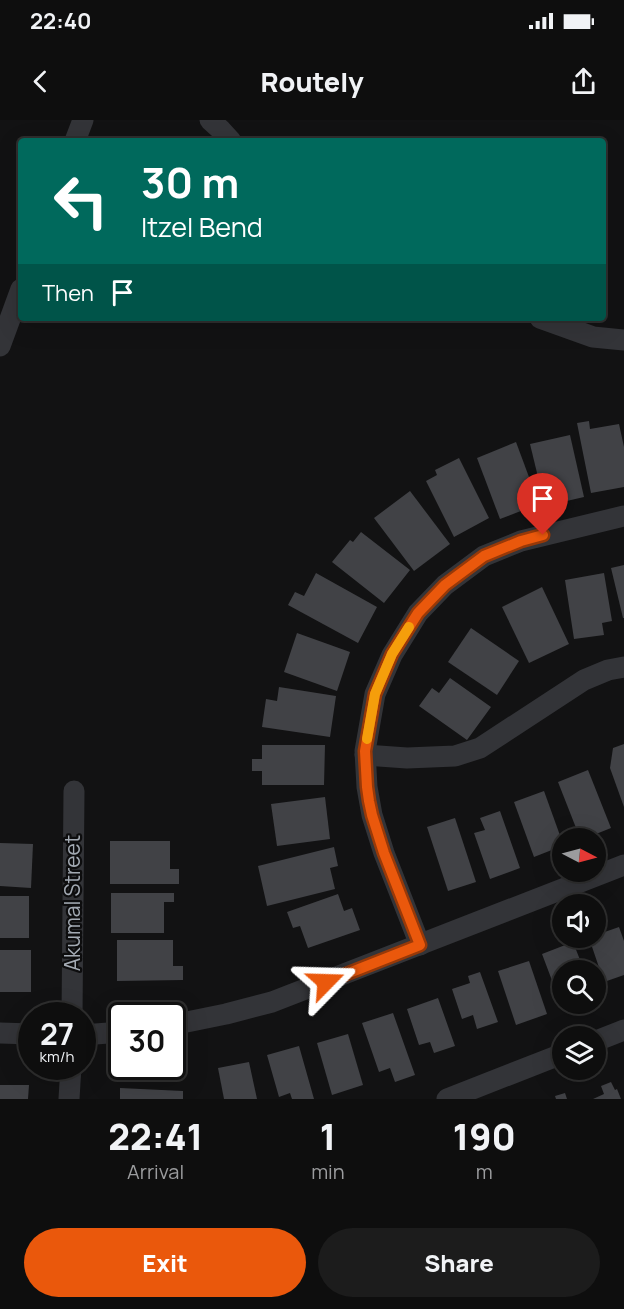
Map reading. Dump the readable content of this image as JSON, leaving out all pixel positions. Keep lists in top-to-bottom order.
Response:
{
  "streets": {
    "street": ["Akumal Street"]
  },
  "north": "right",
  "page": {
    "status": "22:40",
    "header": "Routely",
    "turn": ["30 m", "Itzel Bend"],
    "then": "Then",
    "speed": "27 km/h",
    "limit": "30",
    "eta": [
      "22:41",
      "Arrival",
      "1",
      "min",
      "190",
      "m"
    ],
    "buttons": ["Exit", "Share"]
  }
}
